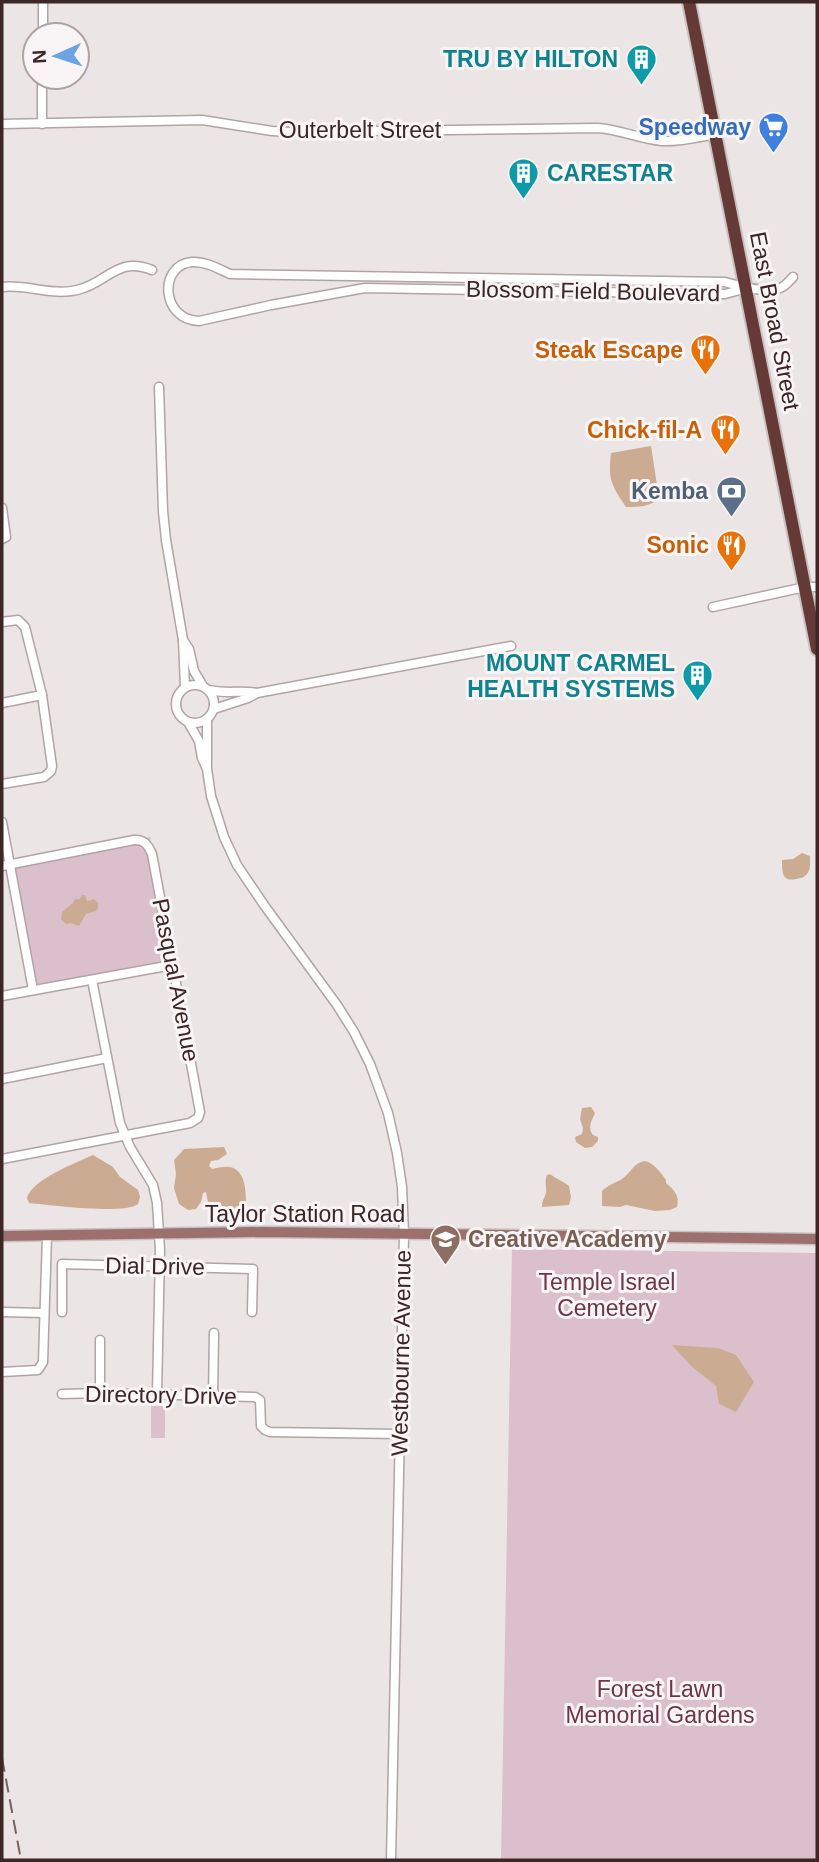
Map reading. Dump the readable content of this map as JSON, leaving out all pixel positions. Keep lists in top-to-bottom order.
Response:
{
  "streets": {
    "highway": ["East Broad Street"],
    "main road": ["Taylor Station Road"],
    "street": [
      "Outerbelt Street",
      "Blossom Field Boulevard",
      "Pasqual Avenue",
      "Dial Drive",
      "Westbourne Avenue",
      "Directory Drive"
    ]
  },
  "crossings": [
    ["Outerbelt Street", "East Broad Street"],
    ["Blossom Field Boulevard", "East Broad Street"],
    ["Taylor Station Road", "Westbourne Avenue"],
    ["Westbourne Avenue", "Directory Drive"]
  ],
  "parks": ["Temple Israel Cemetery", "Forest Lawn Memorial Gardens"],
  "places": {
    "building": ["TRU BY HILTON", "CARESTAR", "MOUNT CARMEL HEALTH SYSTEMS"],
    "supermarket": ["Speedway"],
    "restaurant": ["Steak Escape", "Chick-fil-A", "Sonic"],
    "bank": ["Kemba"],
    "school or university": ["Creative Academy"]
  },
  "north": "left"
}
